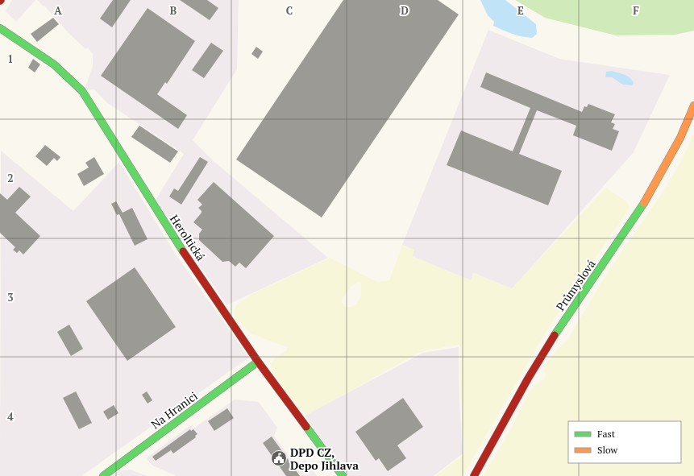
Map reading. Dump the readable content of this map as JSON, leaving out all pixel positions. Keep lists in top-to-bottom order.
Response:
{
  "streets": {
    "street": ["Heroltická", "Průmyslová", "Na Hranici"]
  },
  "crossings": [
    ["Heroltická", "Na Hranici"]
  ],
  "places": {
    "public building": ["DPD CZ, Depo Jihlava"]
  },
  "legend": ["Fast", "Slow"],
  "grid": {
    "columns": [
      "A",
      "B",
      "C",
      "D",
      "E",
      "F"
    ],
    "rows": [
      "1",
      "2",
      "3",
      "4"
    ]
  }
}
